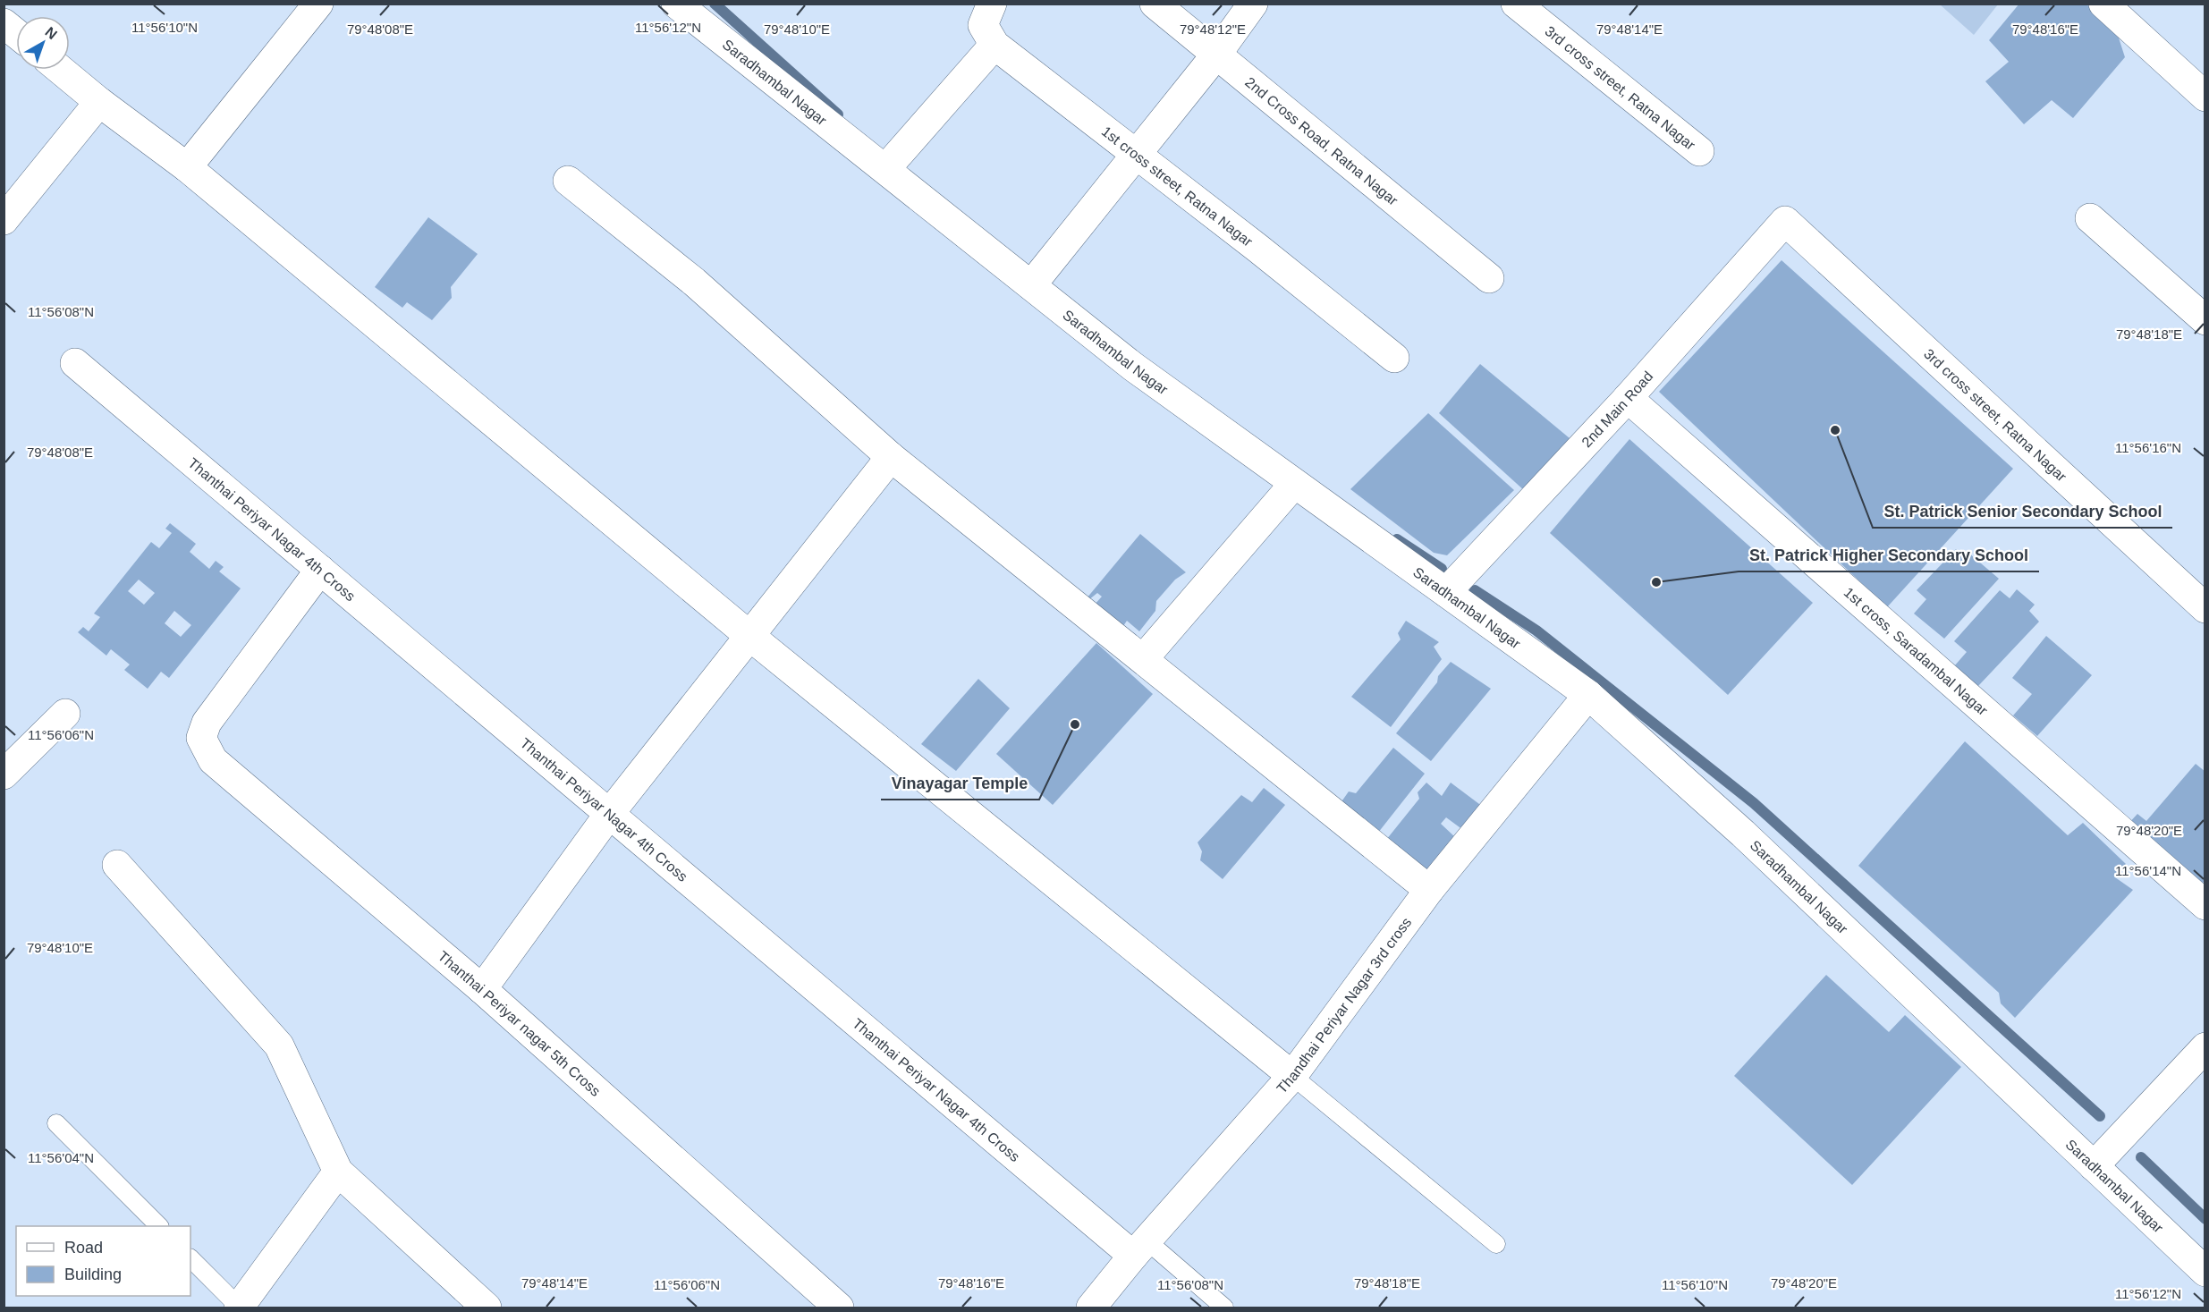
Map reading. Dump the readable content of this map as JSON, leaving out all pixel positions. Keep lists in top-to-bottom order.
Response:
{
  "streets": {
    "street": [
      "Saradhambal Nagar",
      "3rd cross street, Ratna Nagar",
      "2nd Cross Road, Ratna Nagar",
      "1st cross street, Ratna Nagar",
      "2nd Main Road",
      "Thanthai Periyar Nagar 4th Cross",
      "1st cross, Saradambal Nagar",
      "Thandhai Periyar Nagar 3rd cross",
      "Thanthai Periyar nagar 5th Cross"
    ]
  },
  "crossings": [
    ["Saradhambal Nagar", "2nd Main Road"],
    ["Saradhambal Nagar", "Thandhai Periyar Nagar 3rd cross"],
    ["3rd cross street, Ratna Nagar", "2nd Main Road"],
    ["2nd Main Road", "1st cross, Saradambal Nagar"],
    ["Thanthai Periyar Nagar 4th Cross", "Thandhai Periyar Nagar 3rd cross"],
    ["Thanthai Periyar Nagar 4th Cross", "Thanthai Periyar nagar 5th Cross"]
  ],
  "places": ["St. Patrick Senior Secondary School", "St. Patrick Higher Secondary School", "Vinayagar Temple"],
  "legend": ["Road", "Building"],
  "north": "top right",
  "coordinates": [
    "11°56'10\"N",
    "11°56'12\"N",
    "79°48'08\"E",
    "79°48'10\"E",
    "79°48'12\"E",
    "79°48'14\"E",
    "79°48'16\"E",
    "11°56'08\"N",
    "79°48'18\"E",
    "11°56'16\"N",
    "11°56'06\"N",
    "79°48'20\"E",
    "11°56'14\"N",
    "11°56'04\"N"
  ]
}
